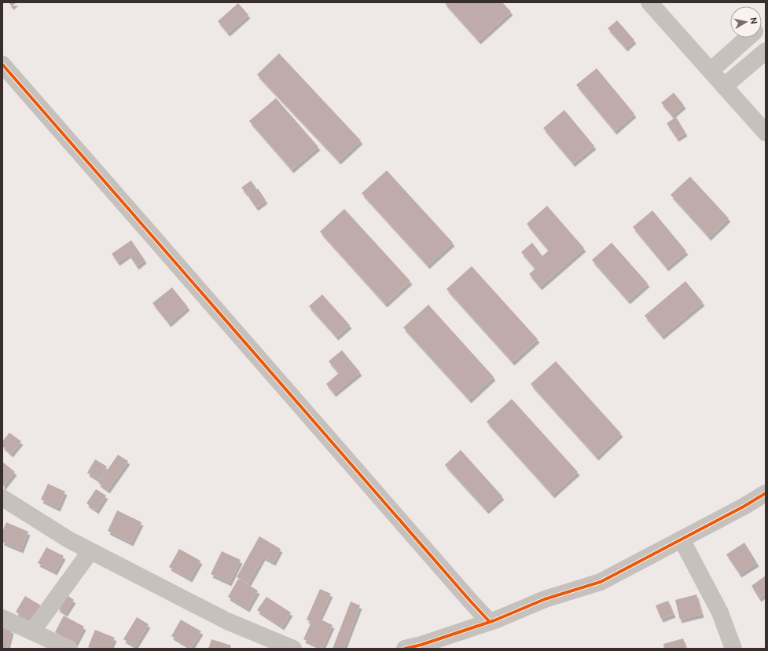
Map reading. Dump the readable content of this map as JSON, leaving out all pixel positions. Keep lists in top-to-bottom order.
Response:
{
  "north": "right"
}
